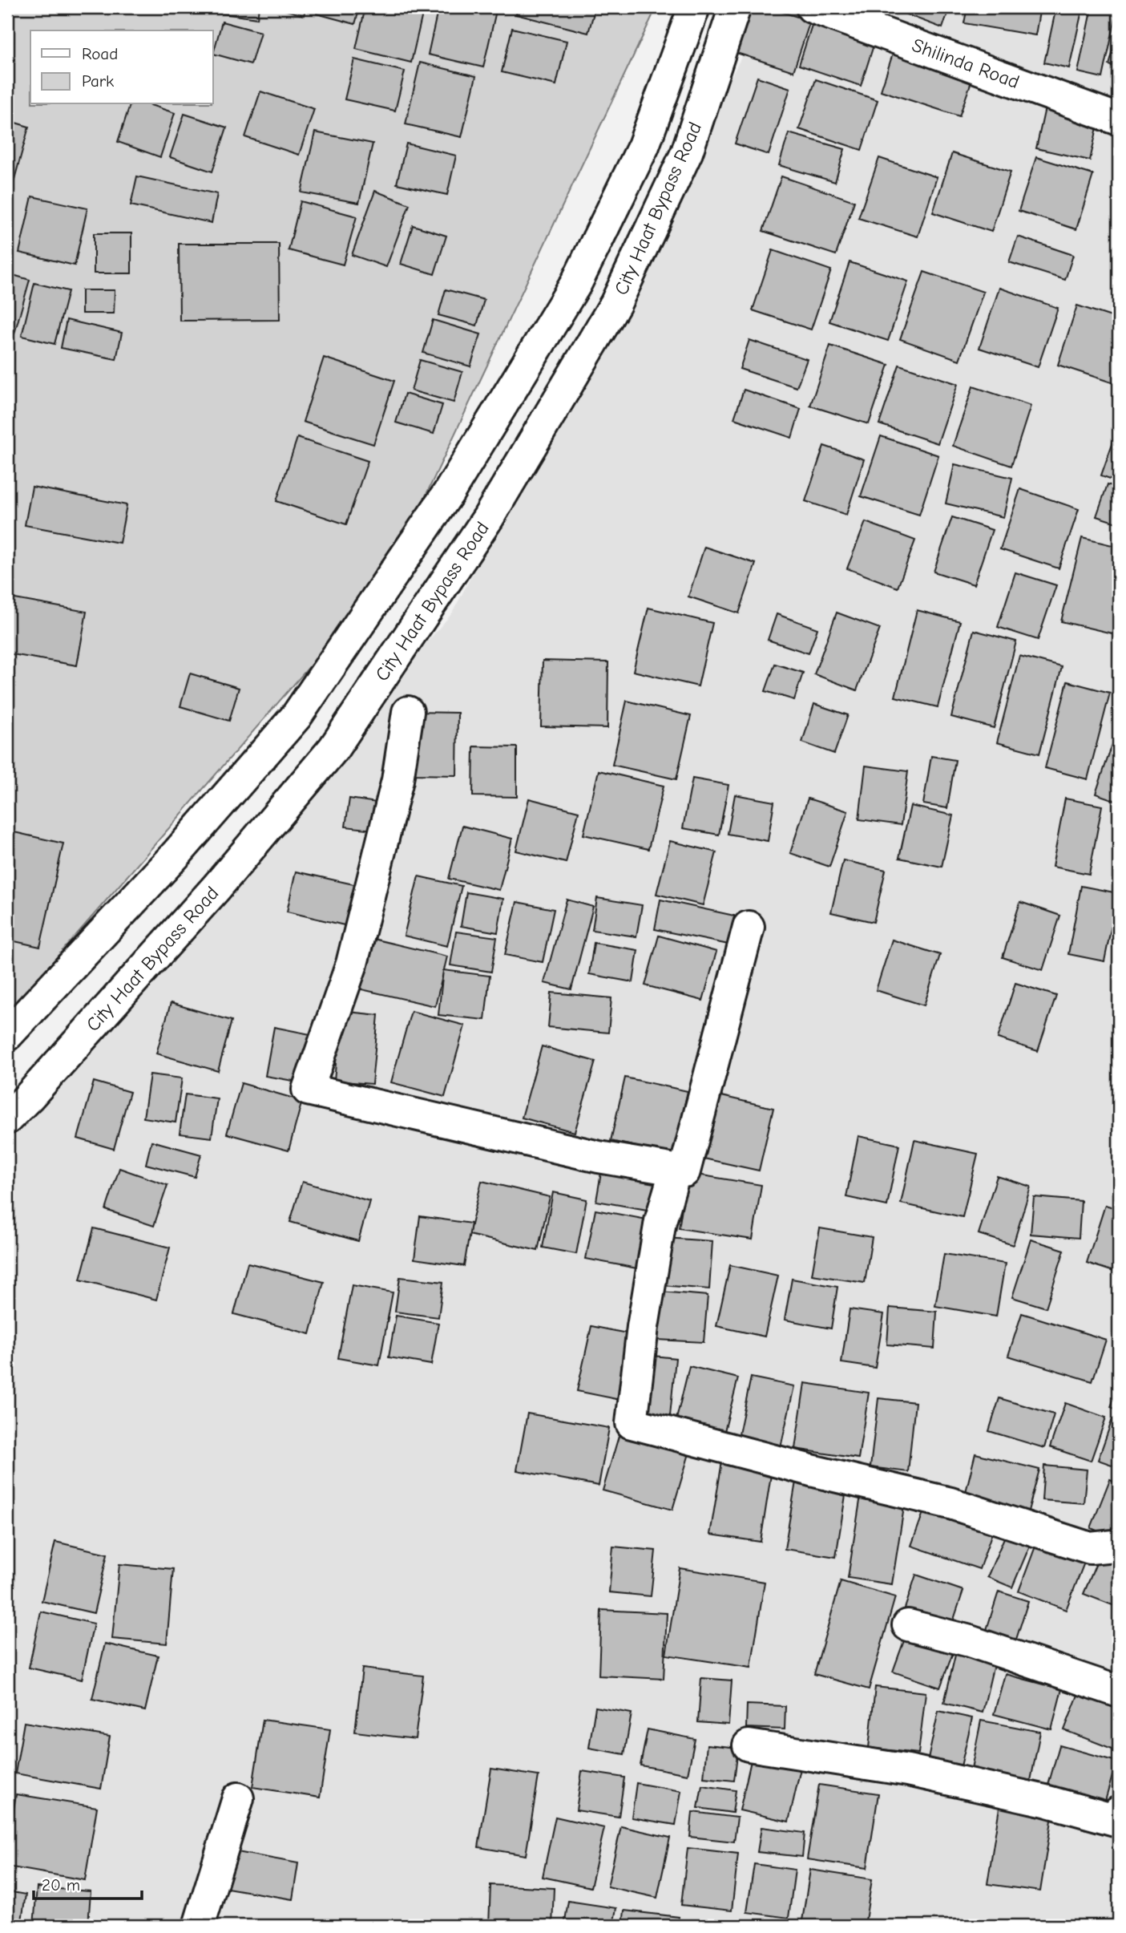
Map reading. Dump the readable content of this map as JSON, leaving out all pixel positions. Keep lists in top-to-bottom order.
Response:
{
  "streets": {
    "street": ["Shilinda Road", "City Haat Bypass Road"]
  },
  "legend": ["Road", "Park"],
  "scale_bar": "20 m"
}
